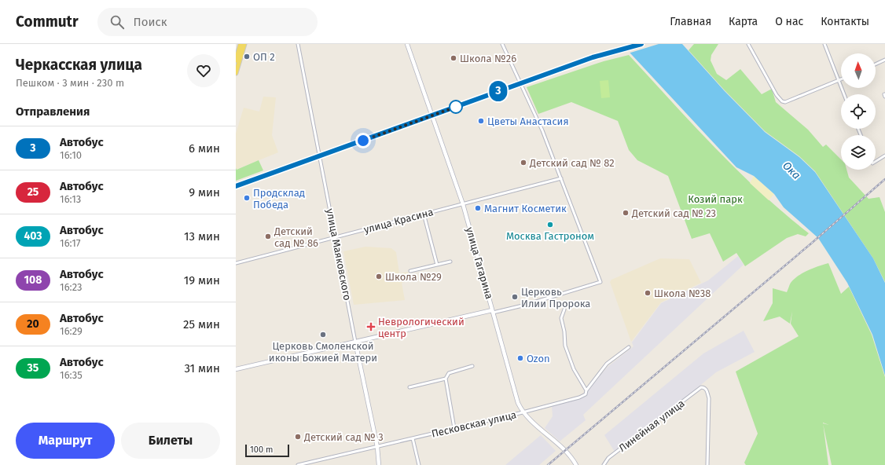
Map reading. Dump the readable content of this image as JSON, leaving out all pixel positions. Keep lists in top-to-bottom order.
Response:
{
  "streets": {
    "street": [
      "улица Красина",
      "улица Маяковского",
      "улица Гагарина",
      "Песковская улица",
      "Линейная улица"
    ]
  },
  "crossings": [
    ["улица Красина", "улица Маяковского"],
    ["улица Красина", "улица Гагарина"],
    ["улица Маяковского", "Песковская улица"],
    ["улица Гагарина", "Песковская улица"]
  ],
  "water": ["Ока"],
  "parks": ["Козий парк"],
  "places": {
    "other": [
      "ОП 2",
      "Школа №26",
      "Цветы Анастасия",
      "Детский сад № 82",
      "Продсклад Победа",
      "Магнит Косметик",
      "Детский сад № 23",
      "Москва Гастроном",
      "Детский сад № 86",
      "Школа №29",
      "Школа №38",
      "Церковь Илии Пророка",
      "Церковь Смоленской иконы Божией Матери",
      "Ozon",
      "Детский сад № 3"
    ],
    "health": ["Неврологический центр"]
  },
  "lines": ["bus line 3"],
  "scale_bar": "100 m",
  "north": "top",
  "page": {
    "header": "Commutr",
    "search": "Поиск",
    "nav": [
      "Главная",
      "Карта",
      "О нас",
      "Контакты"
    ],
    "heading": [
      ["Черкасская улица", "Пешком · 3 мин · 230 m"],
      "Отправления"
    ],
    "on_map": "3",
    "list": [
      {
        "mark": "3",
        "name": "Автобус",
        "note": "16:10",
        "value": "6 мин"
      },
      {
        "mark": "25",
        "name": "Автобус",
        "note": "16:13",
        "value": "9 мин"
      },
      {
        "mark": "403",
        "name": "Автобус",
        "note": "16:17",
        "value": "13 мин"
      },
      {
        "mark": "108",
        "name": "Автобус",
        "note": "16:23",
        "value": "19 мин"
      },
      {
        "mark": "20",
        "name": "Автобус",
        "note": "16:29",
        "value": "25 мин"
      },
      {
        "mark": "35",
        "name": "Автобус",
        "note": "16:35",
        "value": "31 мин"
      }
    ],
    "buttons": ["Маршрут", "Билеты"],
    "scale": "100 m"
  }
}
